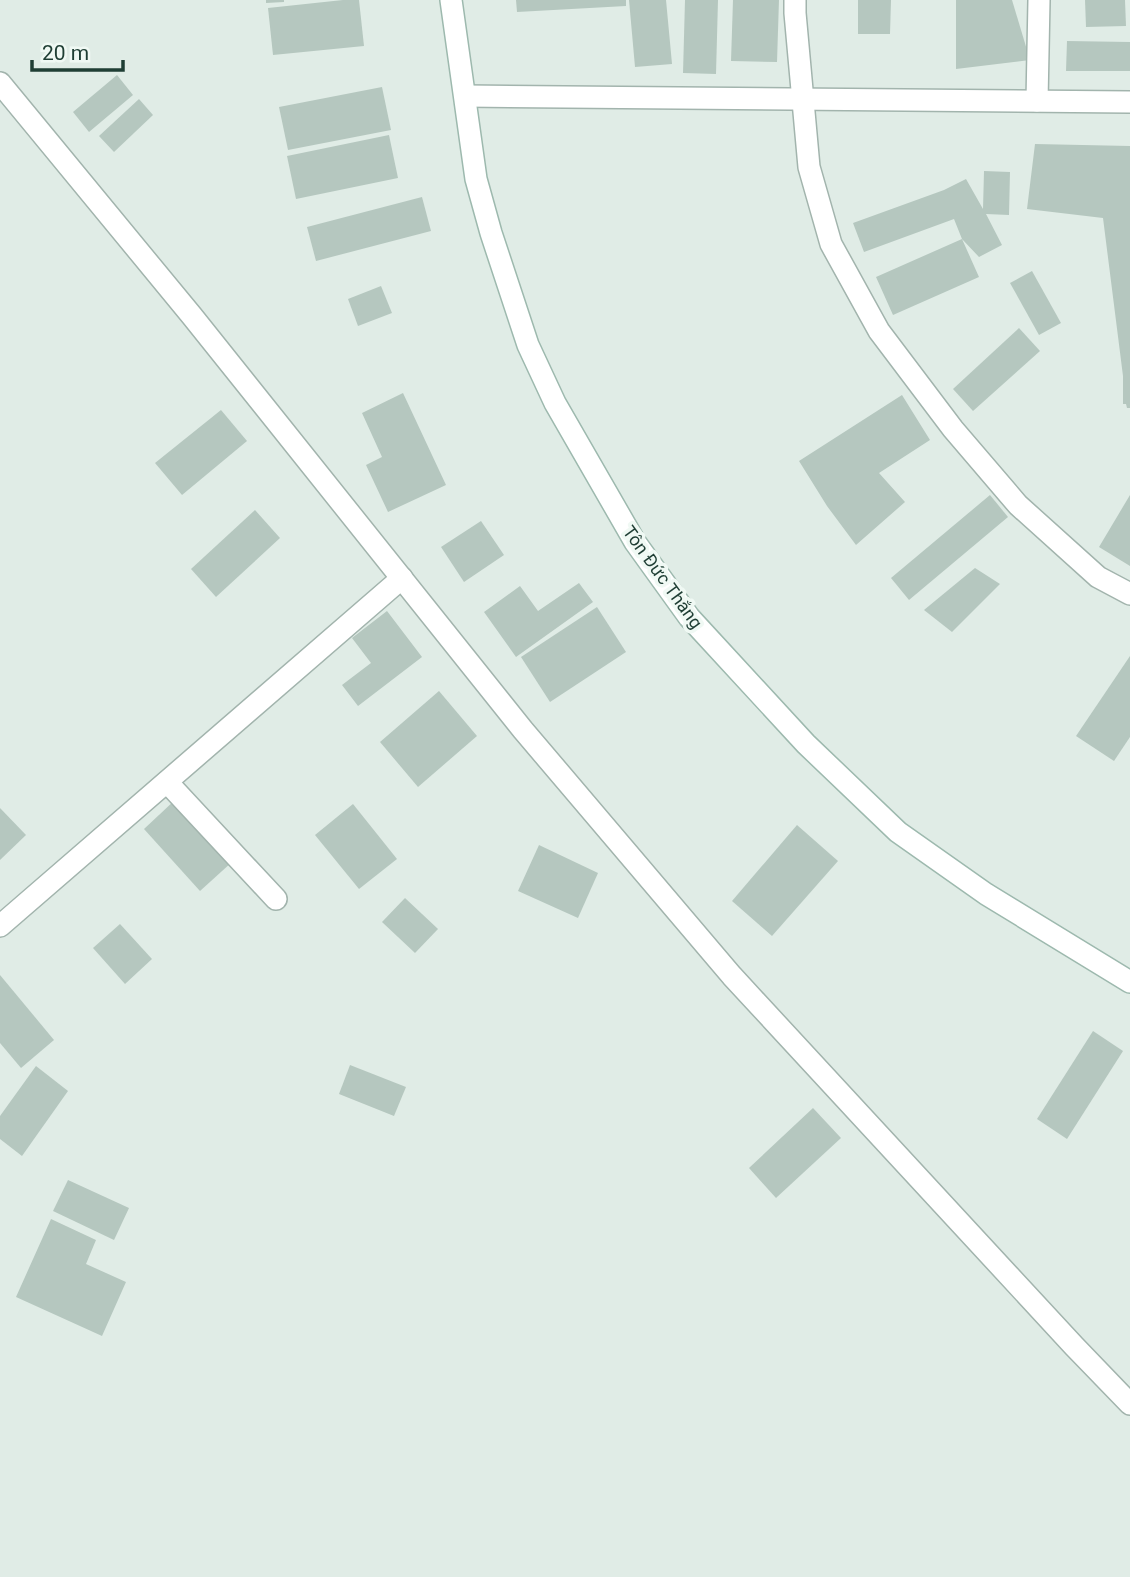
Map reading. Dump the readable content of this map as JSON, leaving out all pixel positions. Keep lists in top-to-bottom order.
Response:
{
  "streets": {
    "street": ["Tôn Đức Thắng"]
  },
  "scale_bar": "20 m"
}
